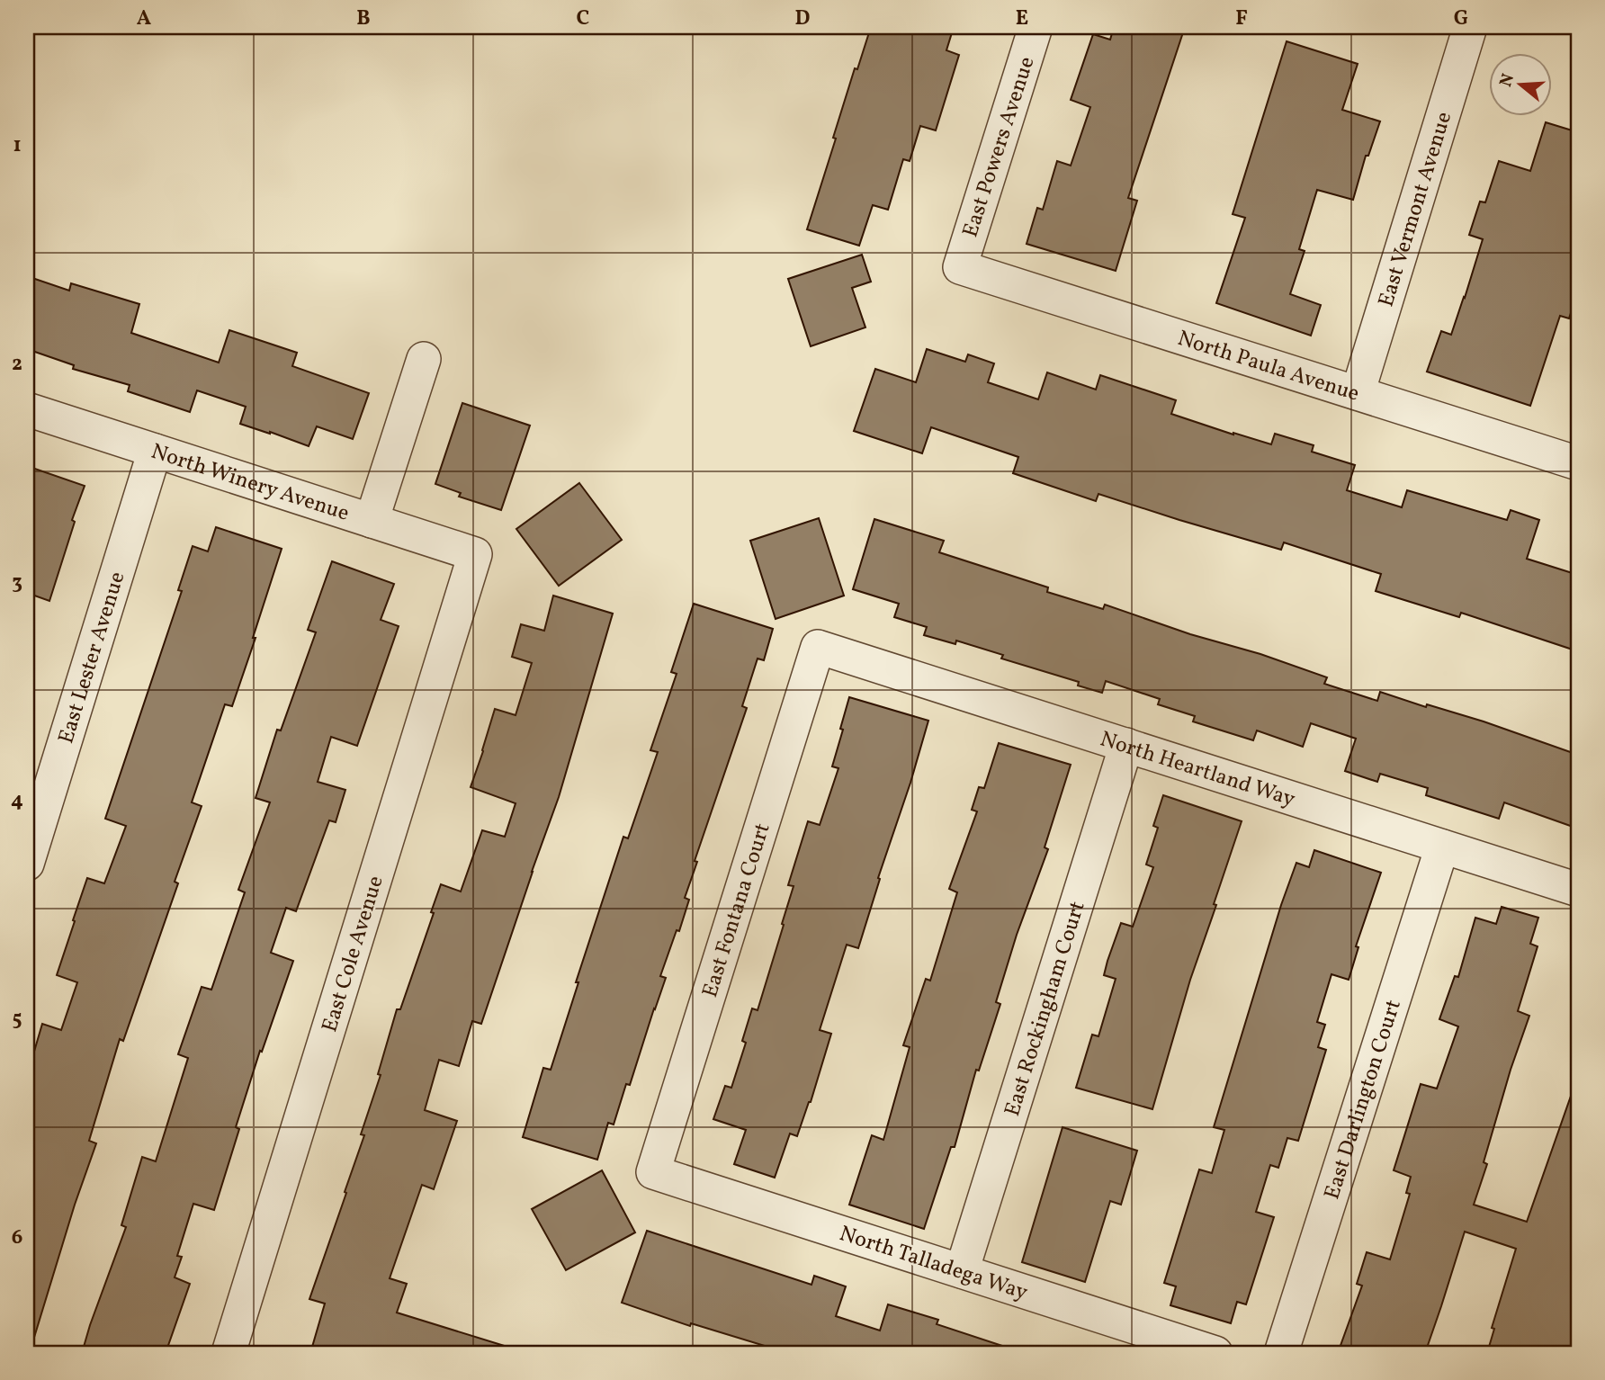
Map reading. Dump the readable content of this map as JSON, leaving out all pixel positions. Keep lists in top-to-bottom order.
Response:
{
  "streets": {
    "street": [
      "East Powers Avenue",
      "East Vermont Avenue",
      "North Paula Avenue",
      "North Winery Avenue",
      "East Lester Avenue",
      "North Heartland Way",
      "East Fontana Court",
      "East Cole Avenue",
      "East Rockingham Court",
      "East Darlington Court",
      "North Talladega Way"
    ]
  },
  "crossings": [
    ["East Powers Avenue", "North Paula Avenue"],
    ["East Vermont Avenue", "North Paula Avenue"],
    ["North Winery Avenue", "East Lester Avenue"],
    ["North Winery Avenue", "East Cole Avenue"],
    ["North Heartland Way", "East Fontana Court"],
    ["North Heartland Way", "East Rockingham Court"],
    ["North Heartland Way", "East Darlington Court"],
    ["East Fontana Court", "North Talladega Way"],
    ["East Rockingham Court", "North Talladega Way"]
  ],
  "north": "left",
  "grid": {
    "columns": [
      "A",
      "B",
      "C",
      "D",
      "E",
      "F",
      "G"
    ],
    "rows": [
      "1",
      "2",
      "3",
      "4",
      "5",
      "6"
    ]
  }
}
